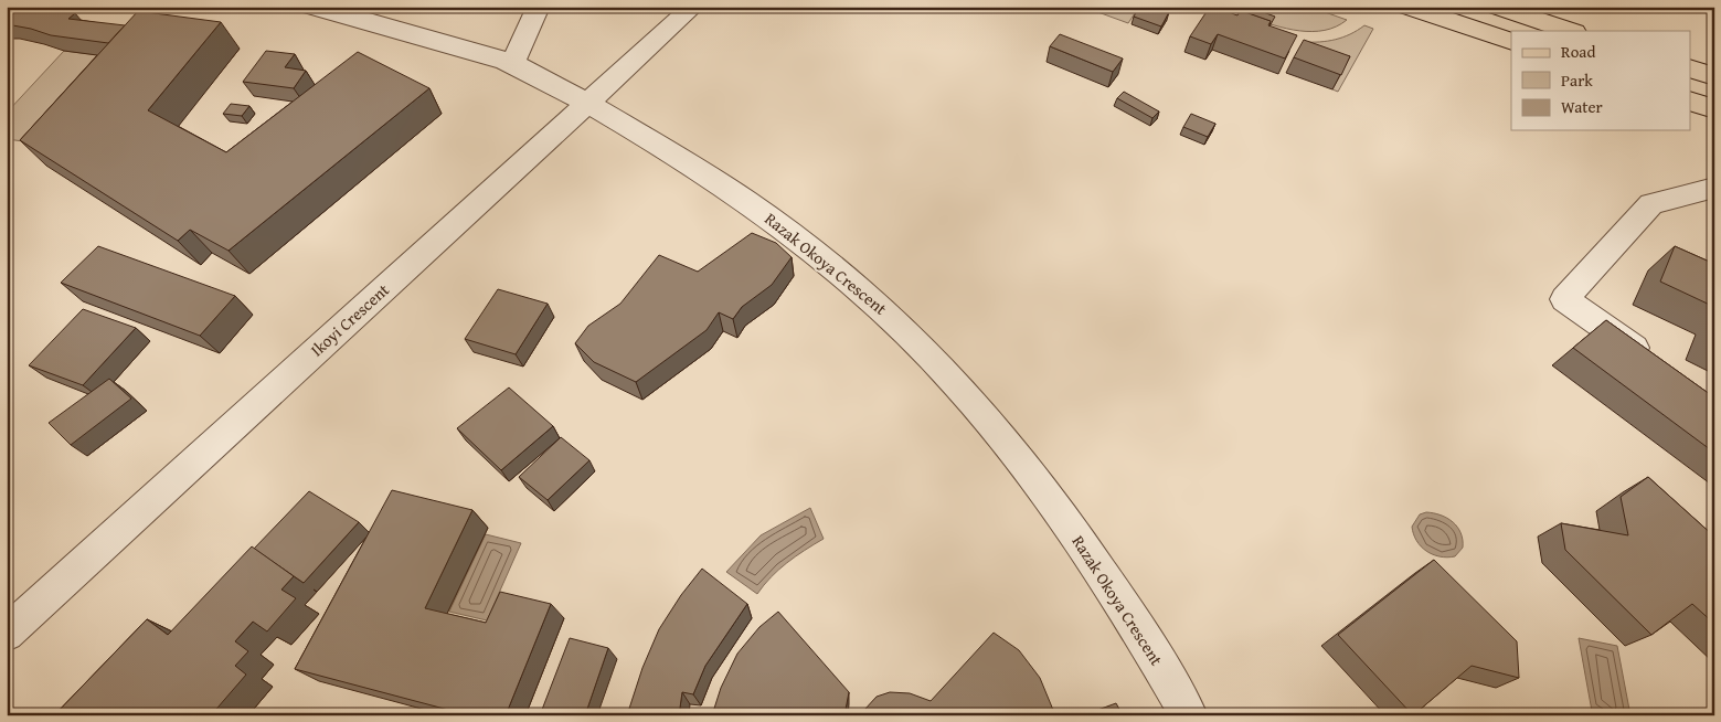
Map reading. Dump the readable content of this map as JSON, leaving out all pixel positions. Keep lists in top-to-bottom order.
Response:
{
  "streets": {
    "street": ["Razak Okoya Crescent", "Ikoyi Crescent"]
  },
  "crossings": [
    ["Razak Okoya Crescent", "Ikoyi Crescent"]
  ],
  "legend": ["Road", "Park", "Water"]
}
